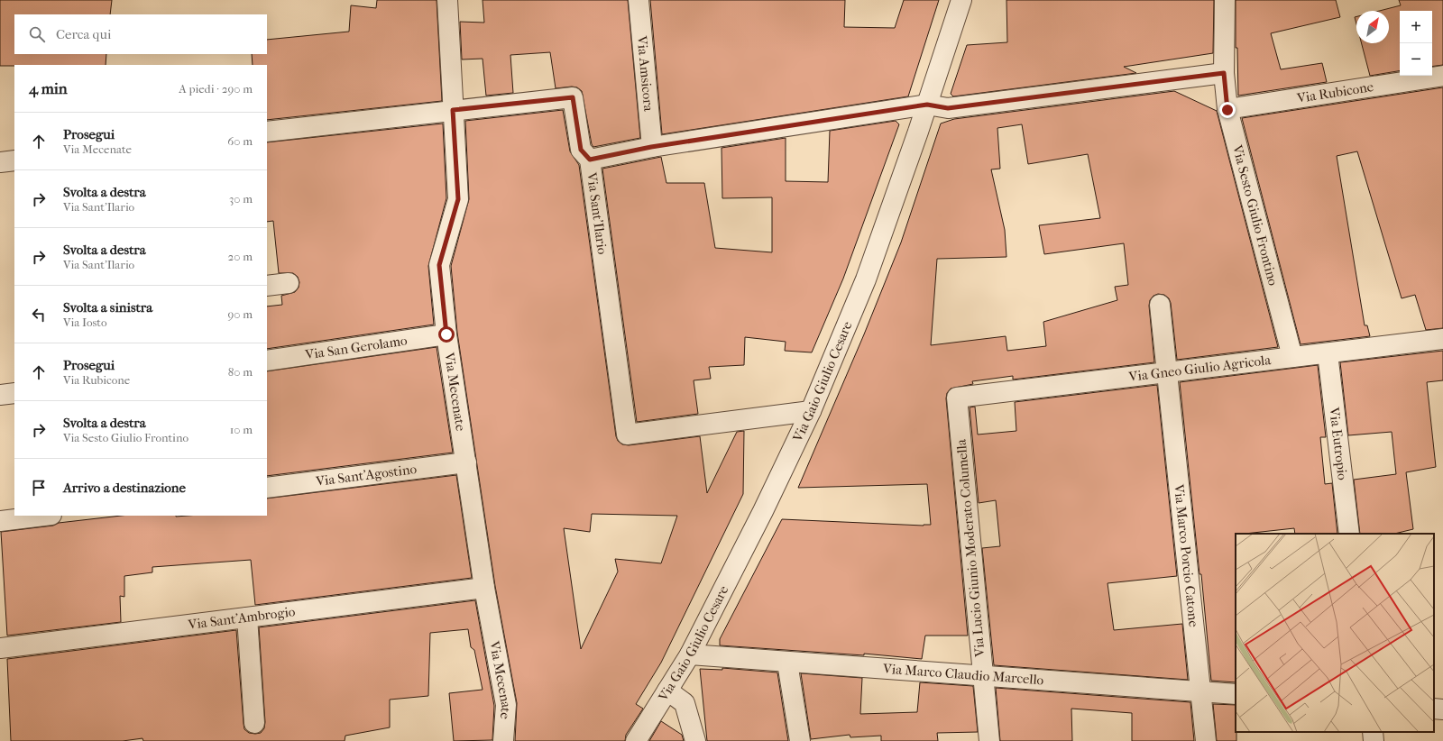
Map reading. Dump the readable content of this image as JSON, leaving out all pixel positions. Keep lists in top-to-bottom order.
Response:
{
  "streets": {
    "street": [
      "Via Amsicora",
      "Via Rubicone",
      "Via Sant'Ilario",
      "Via Sesto Giulio Frontino",
      "Via San Gerolamo",
      "Via Gneo Giulio Agricola",
      "Via Gaio Giulio Cesare",
      "Via Mecenate",
      "Via Eutropio",
      "Via Sant'Agostino",
      "Via Lucio Giunio Moderato Columella",
      "Via Marco Porcio Catone",
      "Via Sant'Ambrogio",
      "Via Marco Claudio Marcello"
    ]
  },
  "crossings": [
    ["Via Rubicone", "Via Sesto Giulio Frontino"],
    ["Via Sant'Ilario", "Via Gaio Giulio Cesare"],
    ["Via Sant'Ilario", "Via Mecenate"],
    ["Via Sesto Giulio Frontino", "Via Gneo Giulio Agricola"],
    ["Via San Gerolamo", "Via Mecenate"],
    ["Via Gneo Giulio Agricola", "Via Eutropio"],
    ["Via Gneo Giulio Agricola", "Via Lucio Giunio Moderato Columella"],
    ["Via Gneo Giulio Agricola", "Via Marco Porcio Catone"],
    ["Via Gaio Giulio Cesare", "Via Marco Claudio Marcello"],
    ["Via Mecenate", "Via Sant'Agostino"],
    ["Via Mecenate", "Via Sant'Ambrogio"],
    ["Via Lucio Giunio Moderato Columella", "Via Marco Claudio Marcello"],
    ["Via Marco Porcio Catone", "Via Marco Claudio Marcello"]
  ],
  "north": "top right",
  "page": {
    "map_buttons": ["+", "−"],
    "search": "Cerca qui",
    "heading": ["4 min", "A piedi · 290 m"],
    "list": [
      ["Prosegui", "Via Mecenate", "60 m"],
      ["Svolta a destra", "Via Sant'Ilario", "30 m"],
      ["Svolta a destra", "Via Sant'Ilario", "20 m"],
      ["Svolta a sinistra", "Via Iosto", "90 m"],
      ["Prosegui", "Via Rubicone", "80 m"],
      ["Svolta a destra", "Via Sesto Giulio Frontino", "10 m"],
      "Arrivo a destinazione"
    ]
  }
}
